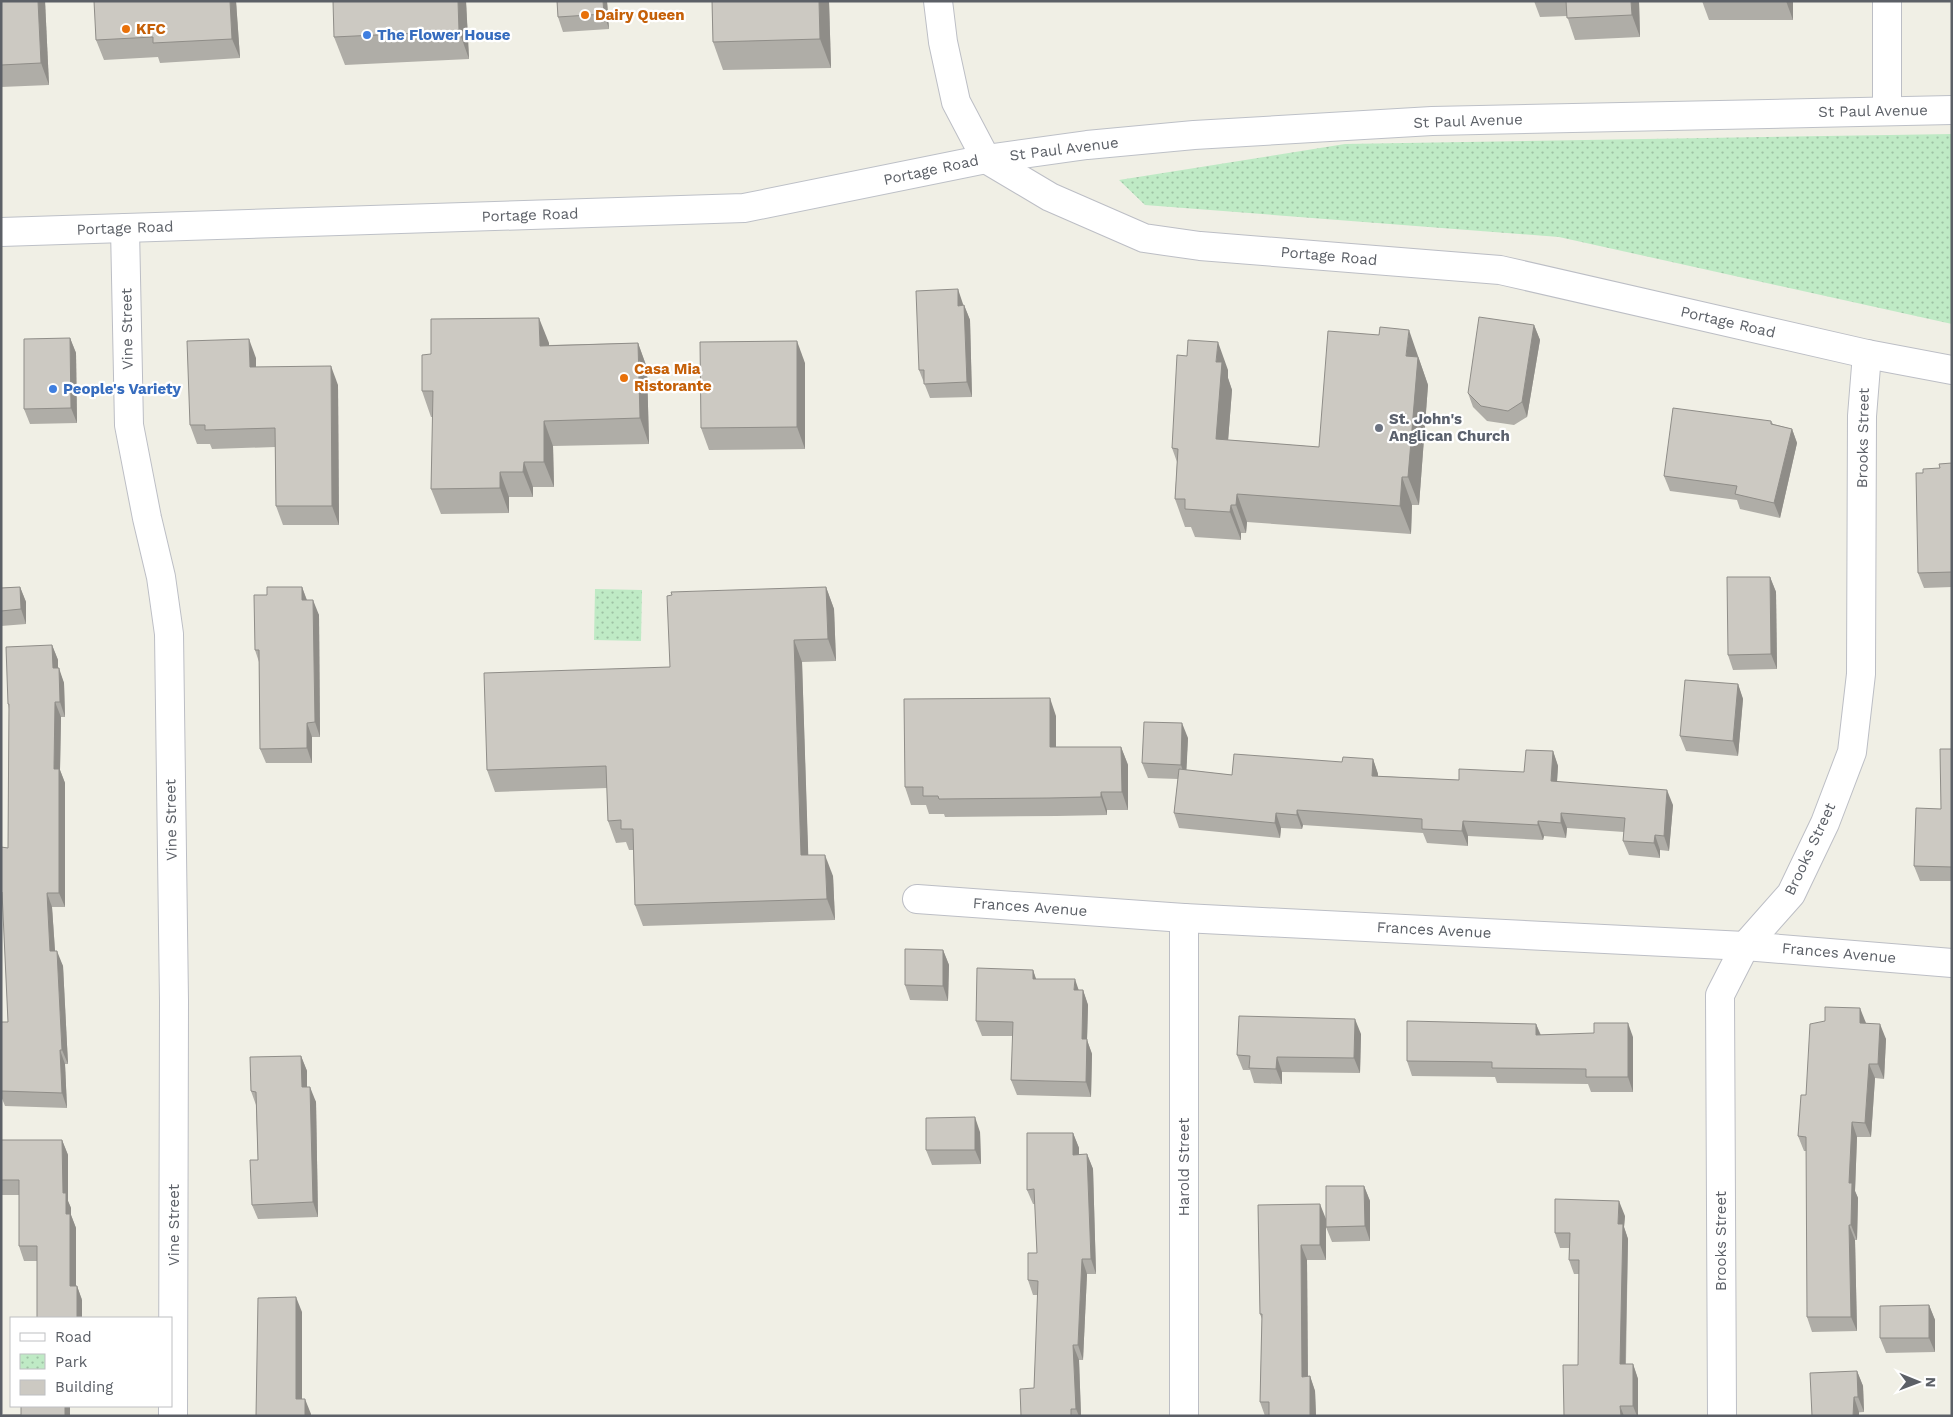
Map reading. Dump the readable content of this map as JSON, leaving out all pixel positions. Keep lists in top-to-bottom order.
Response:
{
  "streets": {
    "street": [
      "St Paul Avenue",
      "Portage Road",
      "Vine Street",
      "Brooks Street",
      "Frances Avenue",
      "Harold Street"
    ]
  },
  "crossings": [
    ["St Paul Avenue", "Portage Road"],
    ["Portage Road", "Vine Street"],
    ["Portage Road", "Brooks Street"],
    ["Brooks Street", "Frances Avenue"],
    ["Frances Avenue", "Harold Street"]
  ],
  "places": [
    "Dairy Queen",
    "KFC",
    "The Flower House",
    "Casa Mia Ristorante",
    "People's Variety",
    "St. John's Anglican Church"
  ],
  "legend": ["Road", "Park", "Building"],
  "north": "right"
}
